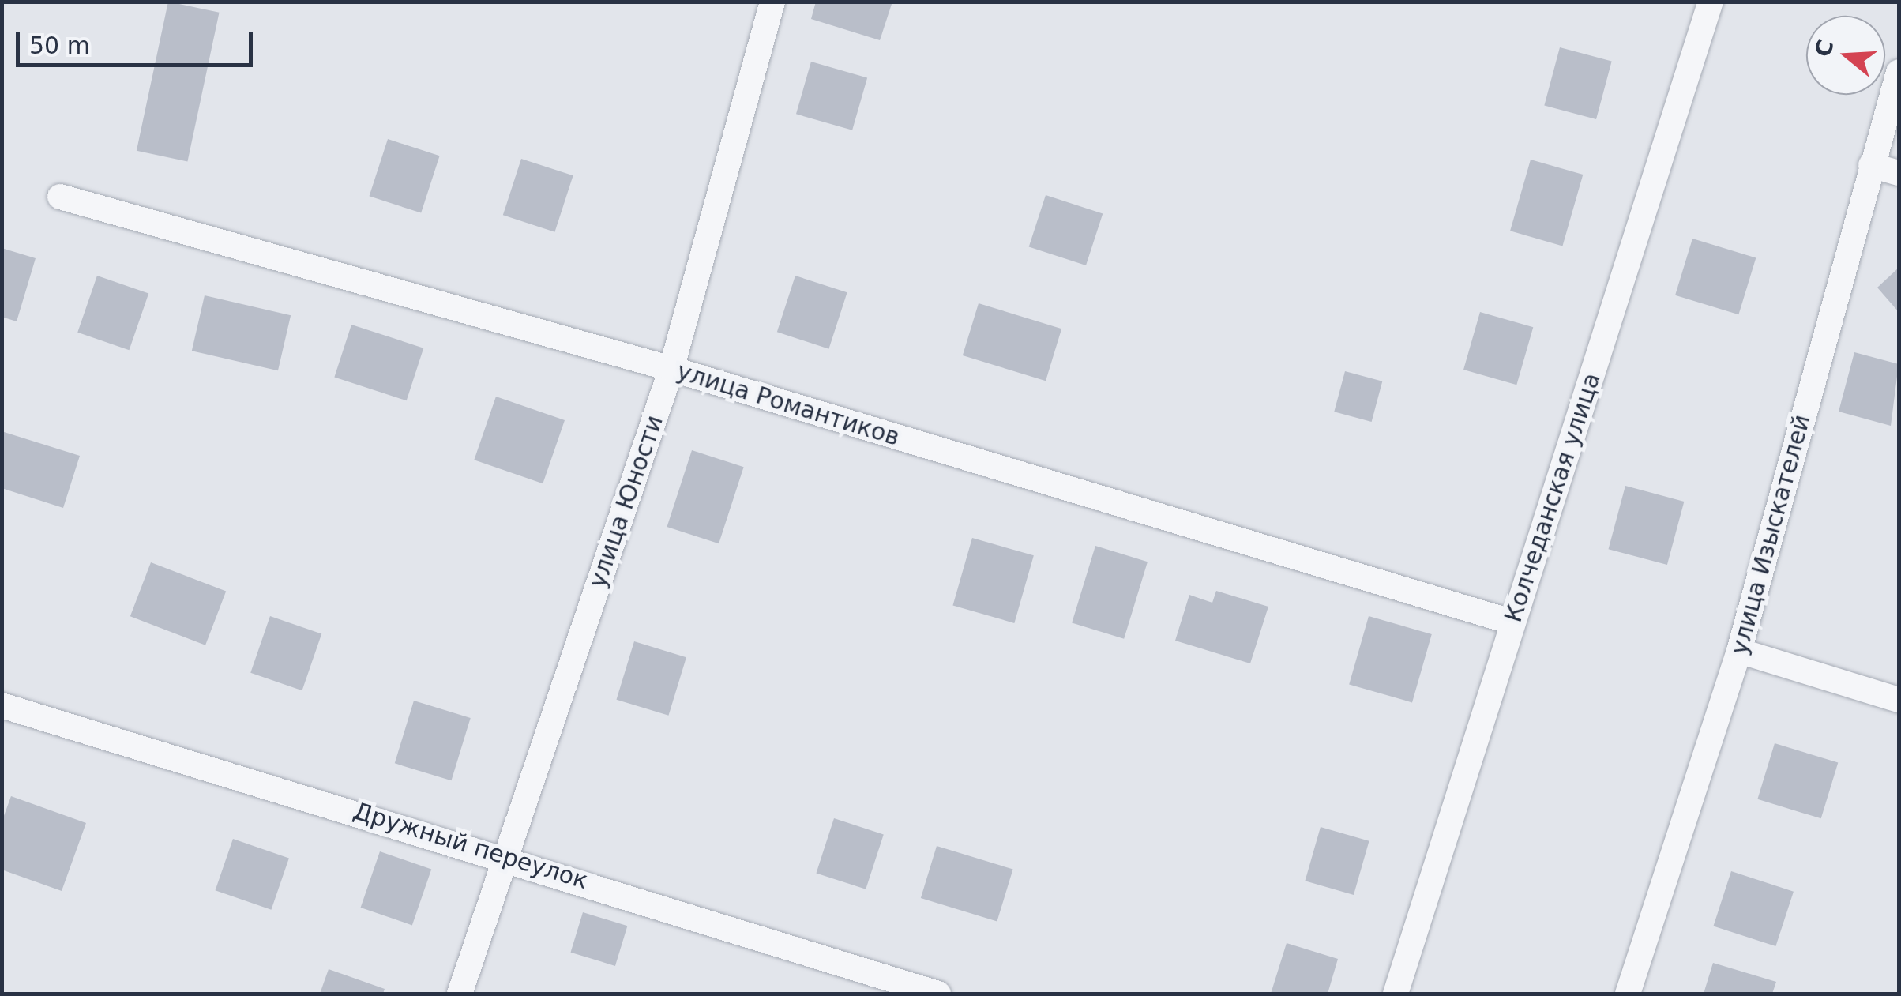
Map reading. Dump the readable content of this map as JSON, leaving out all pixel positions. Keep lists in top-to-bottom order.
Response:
{
  "streets": {
    "street": [
      "улица Романтиков",
      "Колчеданская улица",
      "улица Юности",
      "улица Изыскателей",
      "Дружный переулок"
    ]
  },
  "crossings": [
    ["улица Романтиков", "Колчеданская улица"],
    ["улица Романтиков", "улица Юности"],
    ["улица Юности", "Дружный переулок"]
  ],
  "scale_bar": "50 m",
  "north": "left"
}
